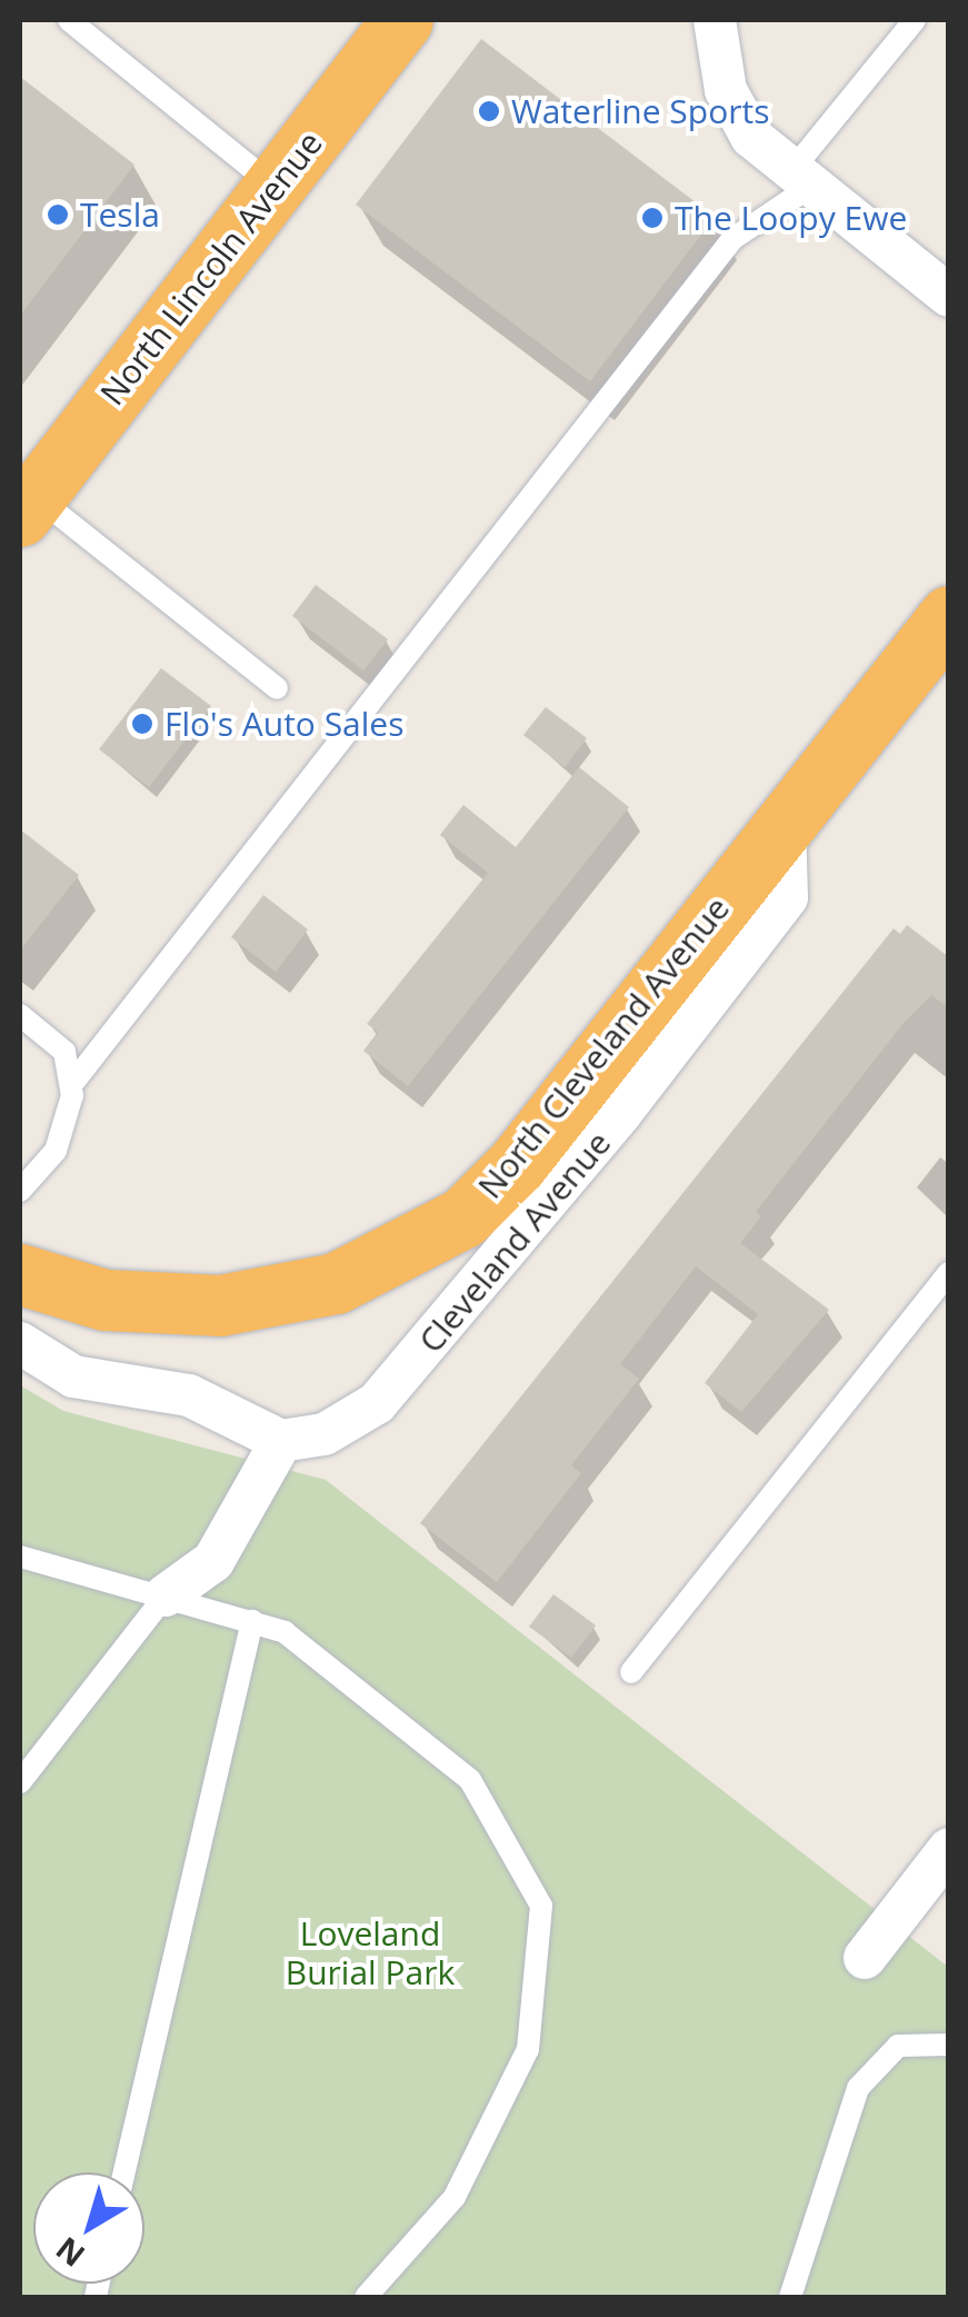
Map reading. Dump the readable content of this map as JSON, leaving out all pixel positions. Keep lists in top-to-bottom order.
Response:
{
  "streets": {
    "highway": ["North Lincoln Avenue", "North Cleveland Avenue"],
    "street": ["Cleveland Avenue"]
  },
  "crossings": [
    ["North Cleveland Avenue", "Cleveland Avenue"]
  ],
  "parks": ["Loveland Burial Park"],
  "places": [
    "Waterline Sports",
    "Tesla",
    "The Loopy Ewe",
    "Flo's Auto Sales"
  ],
  "north": "bottom left"
}
